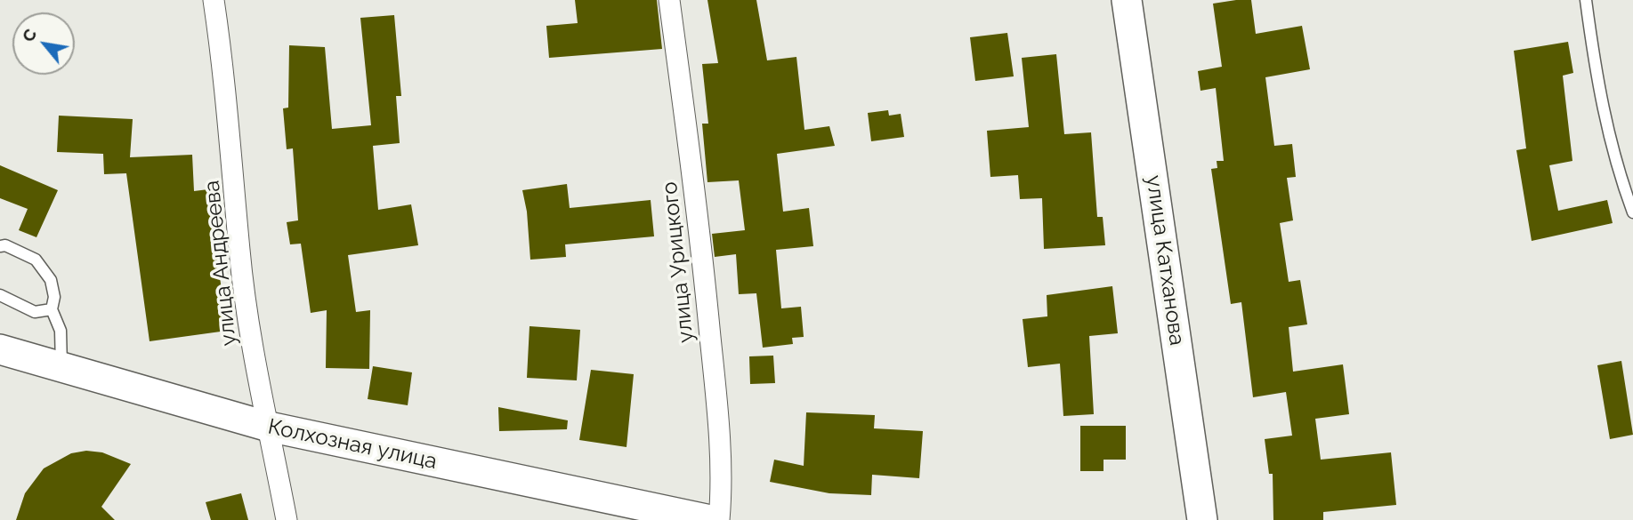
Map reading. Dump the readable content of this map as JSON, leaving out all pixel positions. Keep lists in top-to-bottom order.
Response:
{
  "streets": {
    "street": [
      "улица Катханова",
      "улица Урицкого",
      "улица Андреева",
      "Колхозная улица"
    ]
  },
  "crossings": [
    ["улица Андреева", "Колхозная улица"]
  ],
  "north": "top left"
}
